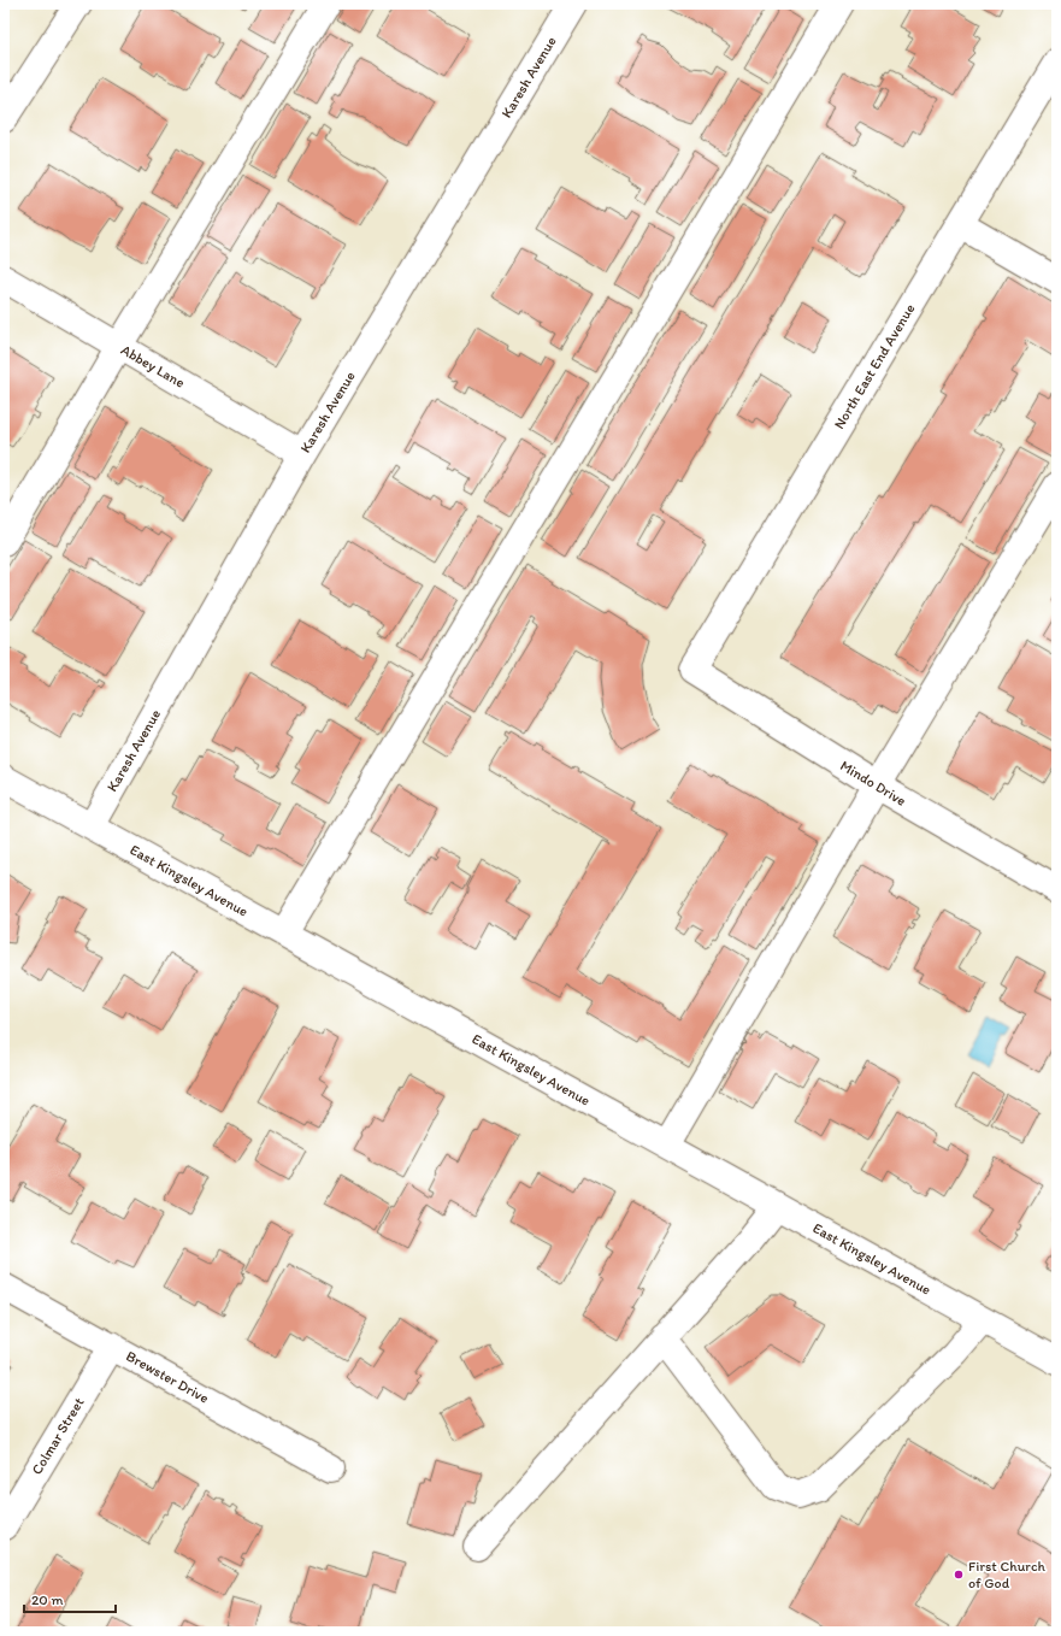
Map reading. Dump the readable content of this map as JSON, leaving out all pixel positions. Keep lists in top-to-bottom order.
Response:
{
  "streets": {
    "street": [
      "Karesh Avenue",
      "Abbey Lane",
      "North East End Avenue",
      "Mindo Drive",
      "East Kingsley Avenue",
      "Brewster Drive",
      "Colmar Street"
    ]
  },
  "crossings": [
    ["Karesh Avenue", "Abbey Lane"],
    ["Karesh Avenue", "East Kingsley Avenue"],
    ["North East End Avenue", "Mindo Drive"],
    ["Brewster Drive", "Colmar Street"]
  ],
  "places": ["First Church of God"],
  "scale_bar": "20 m"
}
